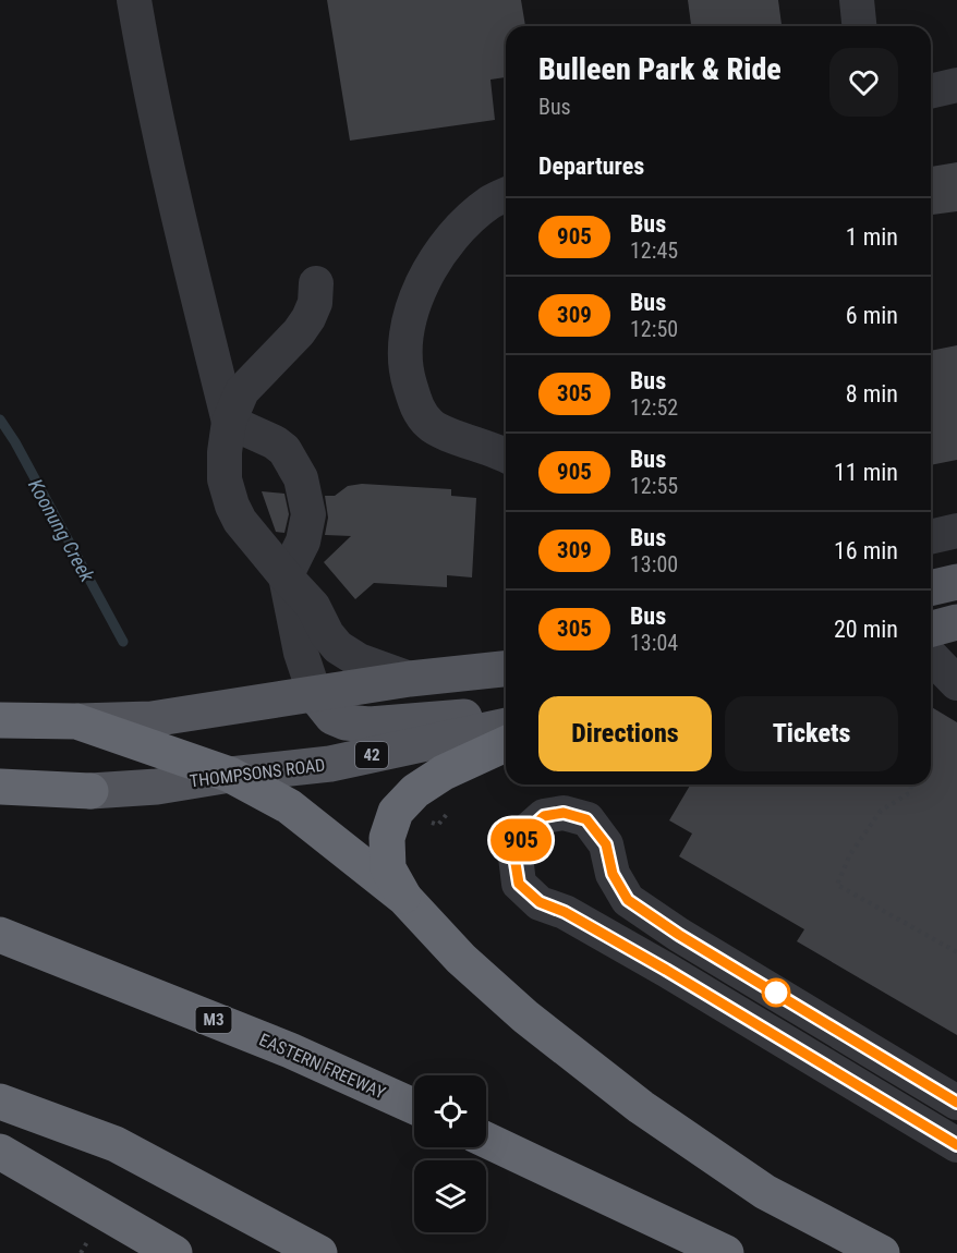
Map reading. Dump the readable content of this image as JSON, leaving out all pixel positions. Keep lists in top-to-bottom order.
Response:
{
  "streets": {
    "highway": [
      "42",
      "THOMPSONS ROAD",
      "M3",
      "EASTERN FREEWAY"
    ]
  },
  "water": ["Koonung Creek"],
  "lines": ["bus line 905"],
  "page": {
    "on_map": "905",
    "heading": [
      ["Bulleen Park & Ride", "Bus"],
      "Departures"
    ],
    "list": [
      {
        "mark": "905",
        "name": "Bus",
        "note": "12:45",
        "value": "1 min"
      },
      {
        "mark": "309",
        "name": "Bus",
        "note": "12:50",
        "value": "6 min"
      },
      {
        "mark": "305",
        "name": "Bus",
        "note": "12:52",
        "value": "8 min"
      },
      {
        "mark": "905",
        "name": "Bus",
        "note": "12:55",
        "value": "11 min"
      },
      {
        "mark": "309",
        "name": "Bus",
        "note": "13:00",
        "value": "16 min"
      },
      {
        "mark": "305",
        "name": "Bus",
        "note": "13:04",
        "value": "20 min"
      }
    ],
    "buttons": ["Directions", "Tickets"]
  }
}
